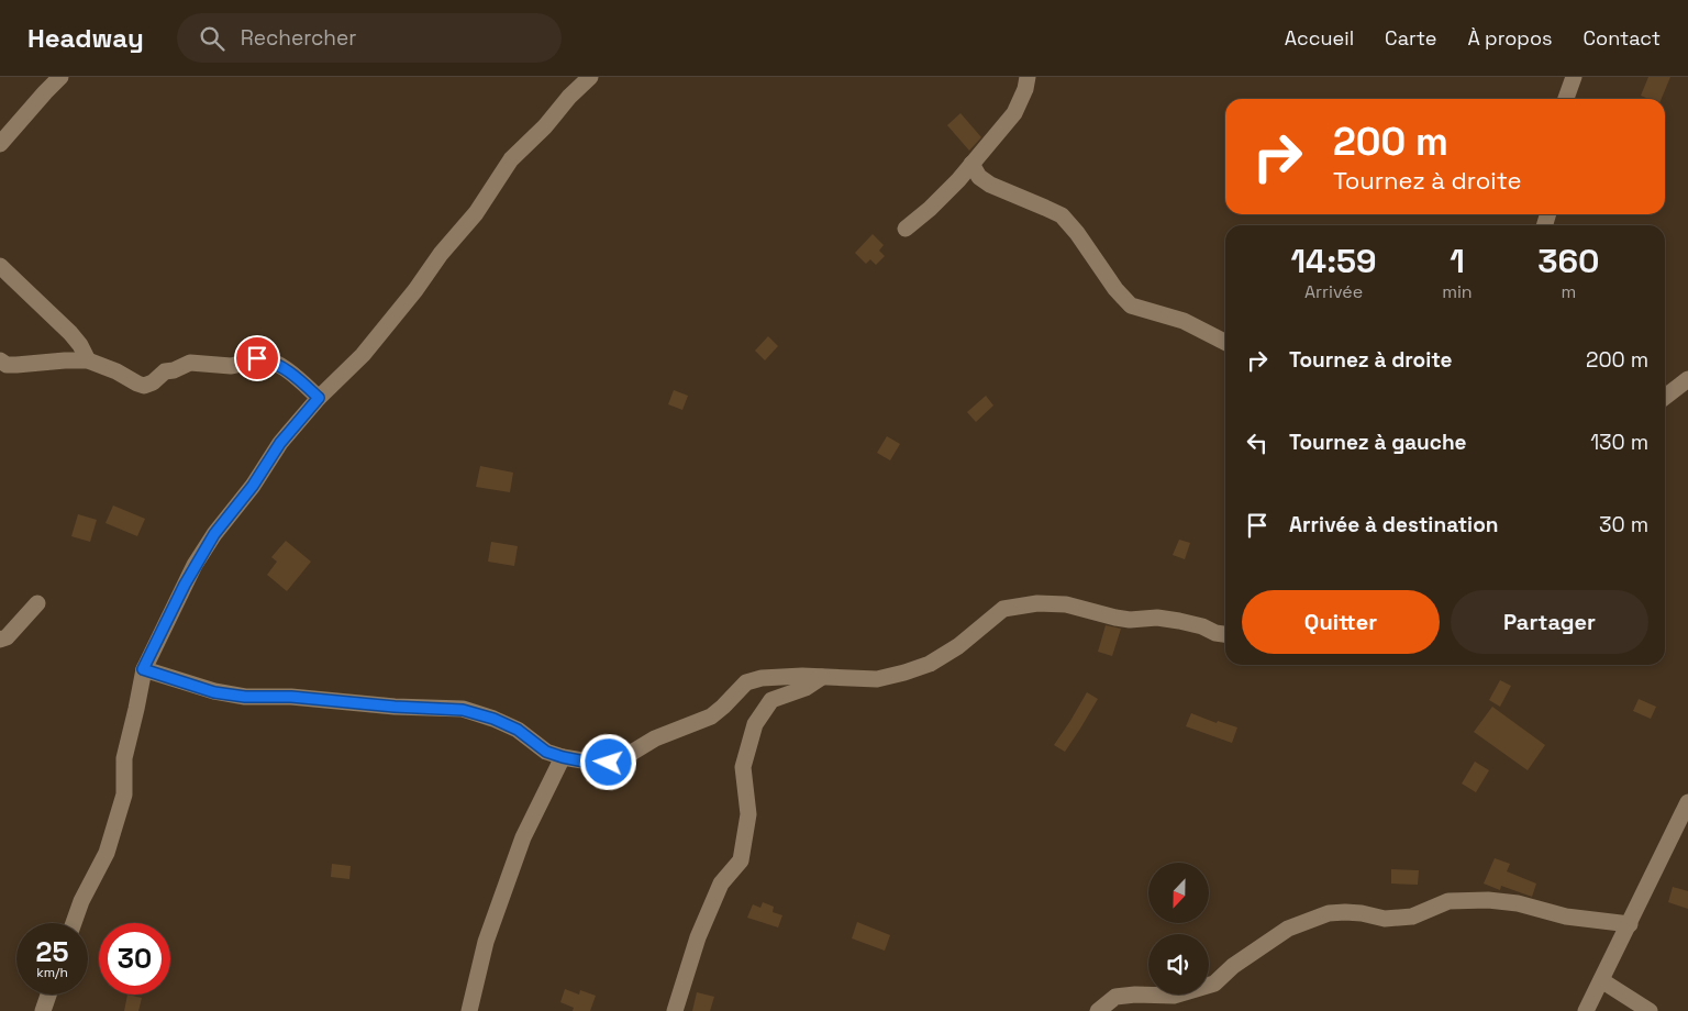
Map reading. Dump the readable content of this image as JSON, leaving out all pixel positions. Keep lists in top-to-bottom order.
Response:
{
  "north": "bottom",
  "page": {
    "header": "Headway",
    "search": "Rechercher",
    "nav": [
      "Accueil",
      "Carte",
      "À propos",
      "Contact"
    ],
    "turn": ["200 m", "Tournez à droite"],
    "eta": [
      "14:59",
      "Arrivée",
      "1",
      "min",
      "360",
      "m"
    ],
    "list": [
      {
        "name": "Tournez à droite",
        "value": "200 m"
      },
      {
        "name": "Tournez à gauche",
        "value": "130 m"
      },
      {
        "name": "Arrivée à destination",
        "value": "30 m"
      }
    ],
    "buttons": ["Quitter", "Partager"],
    "speed": "25 km/h",
    "limit": "30"
  }
}
